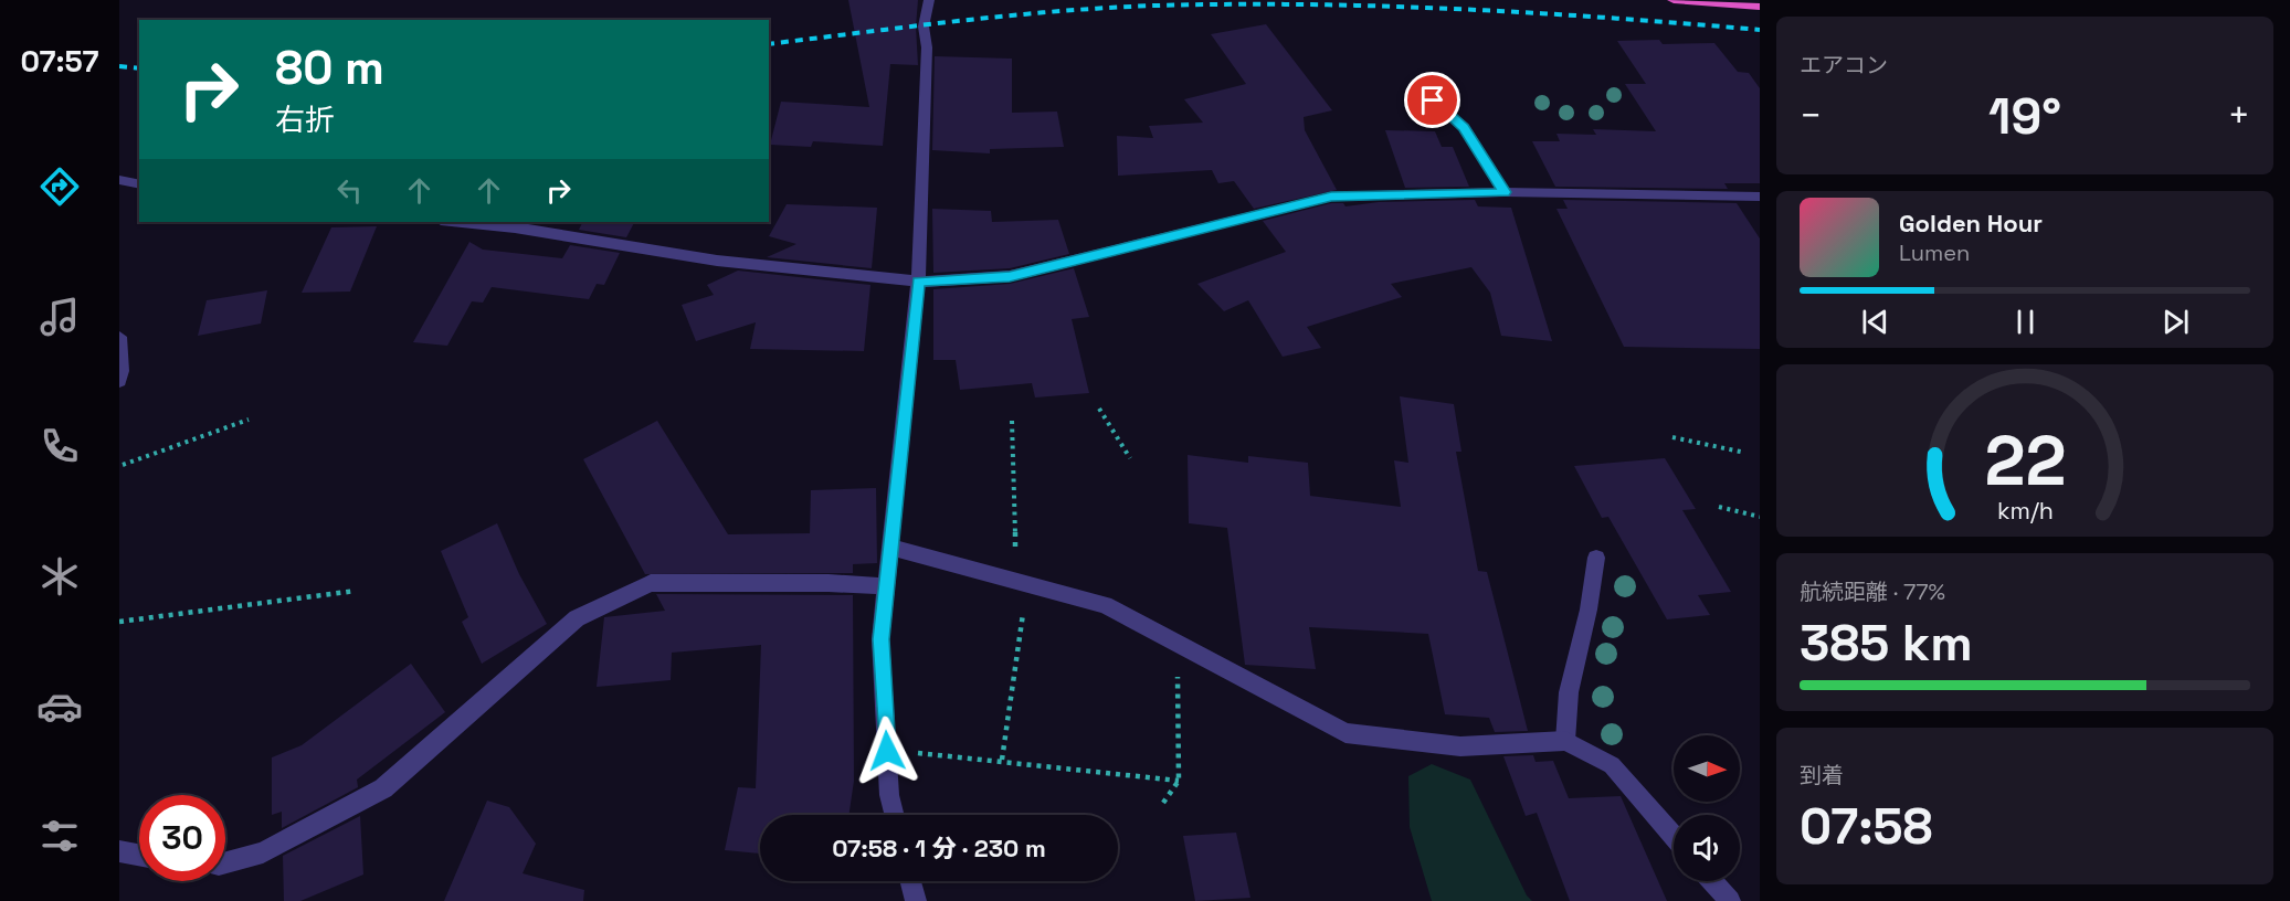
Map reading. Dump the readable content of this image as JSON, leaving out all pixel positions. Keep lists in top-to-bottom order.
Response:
{
  "north": "right",
  "page": {
    "tabs": "07:57",
    "tile": [
      "エアコン",
      ["航続距離 · 77%", "385 km"],
      ["到着", "07:58"]
    ],
    "turn": ["80 m", "右折"],
    "heat": ["−", "19°", "+"],
    "song": ["Golden Hour", "Lumen"],
    "limit": "30",
    "trip": "07:58 · 1 分 · 230 m",
    "gauge": ["22", "km/h"]
  }
}
